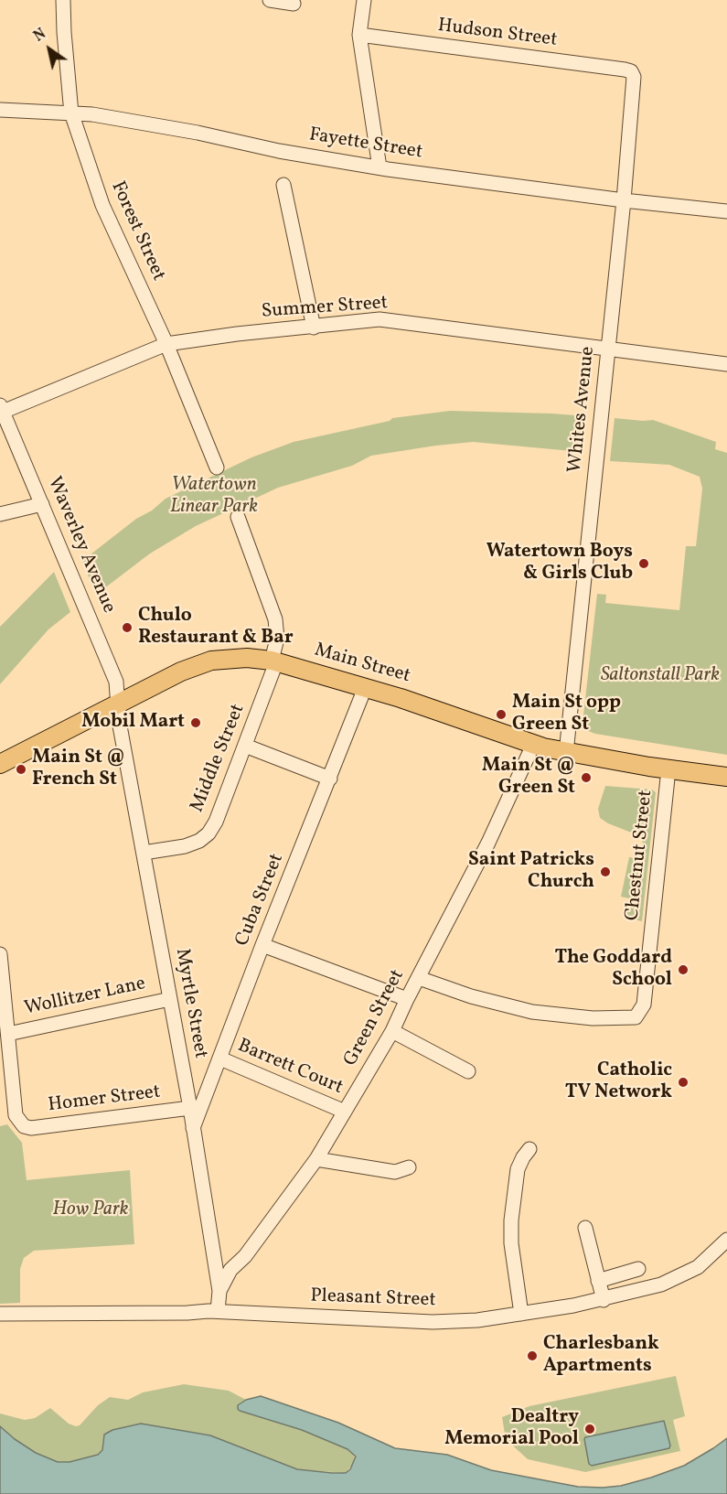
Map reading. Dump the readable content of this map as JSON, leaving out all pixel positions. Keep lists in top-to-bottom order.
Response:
{
  "streets": {
    "main road": ["Main Street"],
    "street": [
      "Hudson Street",
      "Fayette Street",
      "Forest Street",
      "Summer Street",
      "Whites Avenue",
      "Waverley Avenue",
      "Middle Street",
      "Chestnut Street",
      "Cuba Street",
      "Wollitzer Lane",
      "Myrtle Street",
      "Green Street",
      "Barrett Court",
      "Homer Street",
      "Pleasant Street"
    ]
  },
  "crossings": [
    ["Hudson Street", "Whites Avenue"],
    ["Fayette Street", "Forest Street"],
    ["Fayette Street", "Whites Avenue"],
    ["Forest Street", "Summer Street"],
    ["Summer Street", "Whites Avenue"],
    ["Summer Street", "Waverley Avenue"],
    ["Whites Avenue", "Main Street"],
    ["Waverley Avenue", "Main Street"],
    ["Waverley Avenue", "Myrtle Street"],
    ["Main Street", "Middle Street"],
    ["Main Street", "Chestnut Street"],
    ["Main Street", "Cuba Street"],
    ["Main Street", "Myrtle Street"],
    ["Main Street", "Green Street"],
    ["Middle Street", "Myrtle Street"],
    ["Chestnut Street", "Green Street"],
    ["Cuba Street", "Myrtle Street"],
    ["Cuba Street", "Barrett Court"],
    ["Wollitzer Lane", "Myrtle Street"],
    ["Wollitzer Lane", "Homer Street"],
    ["Myrtle Street", "Green Street"],
    ["Myrtle Street", "Homer Street"],
    ["Myrtle Street", "Pleasant Street"],
    ["Green Street", "Barrett Court"]
  ],
  "parks": ["Watertown Linear Park", "Saltonstall Park", "How Park"],
  "places": [
    "Watertown Boys & Girls Club",
    "Chulo Restaurant & Bar",
    "Main St opp Green St",
    "Mobil Mart",
    "Main St @ French St",
    "Main St @ Green St",
    "Saint Patricks Church",
    "The Goddard School",
    "Catholic TV Network",
    "Charlesbank Apartments",
    "Dealtry Memorial Pool"
  ],
  "north": "top left"
}
